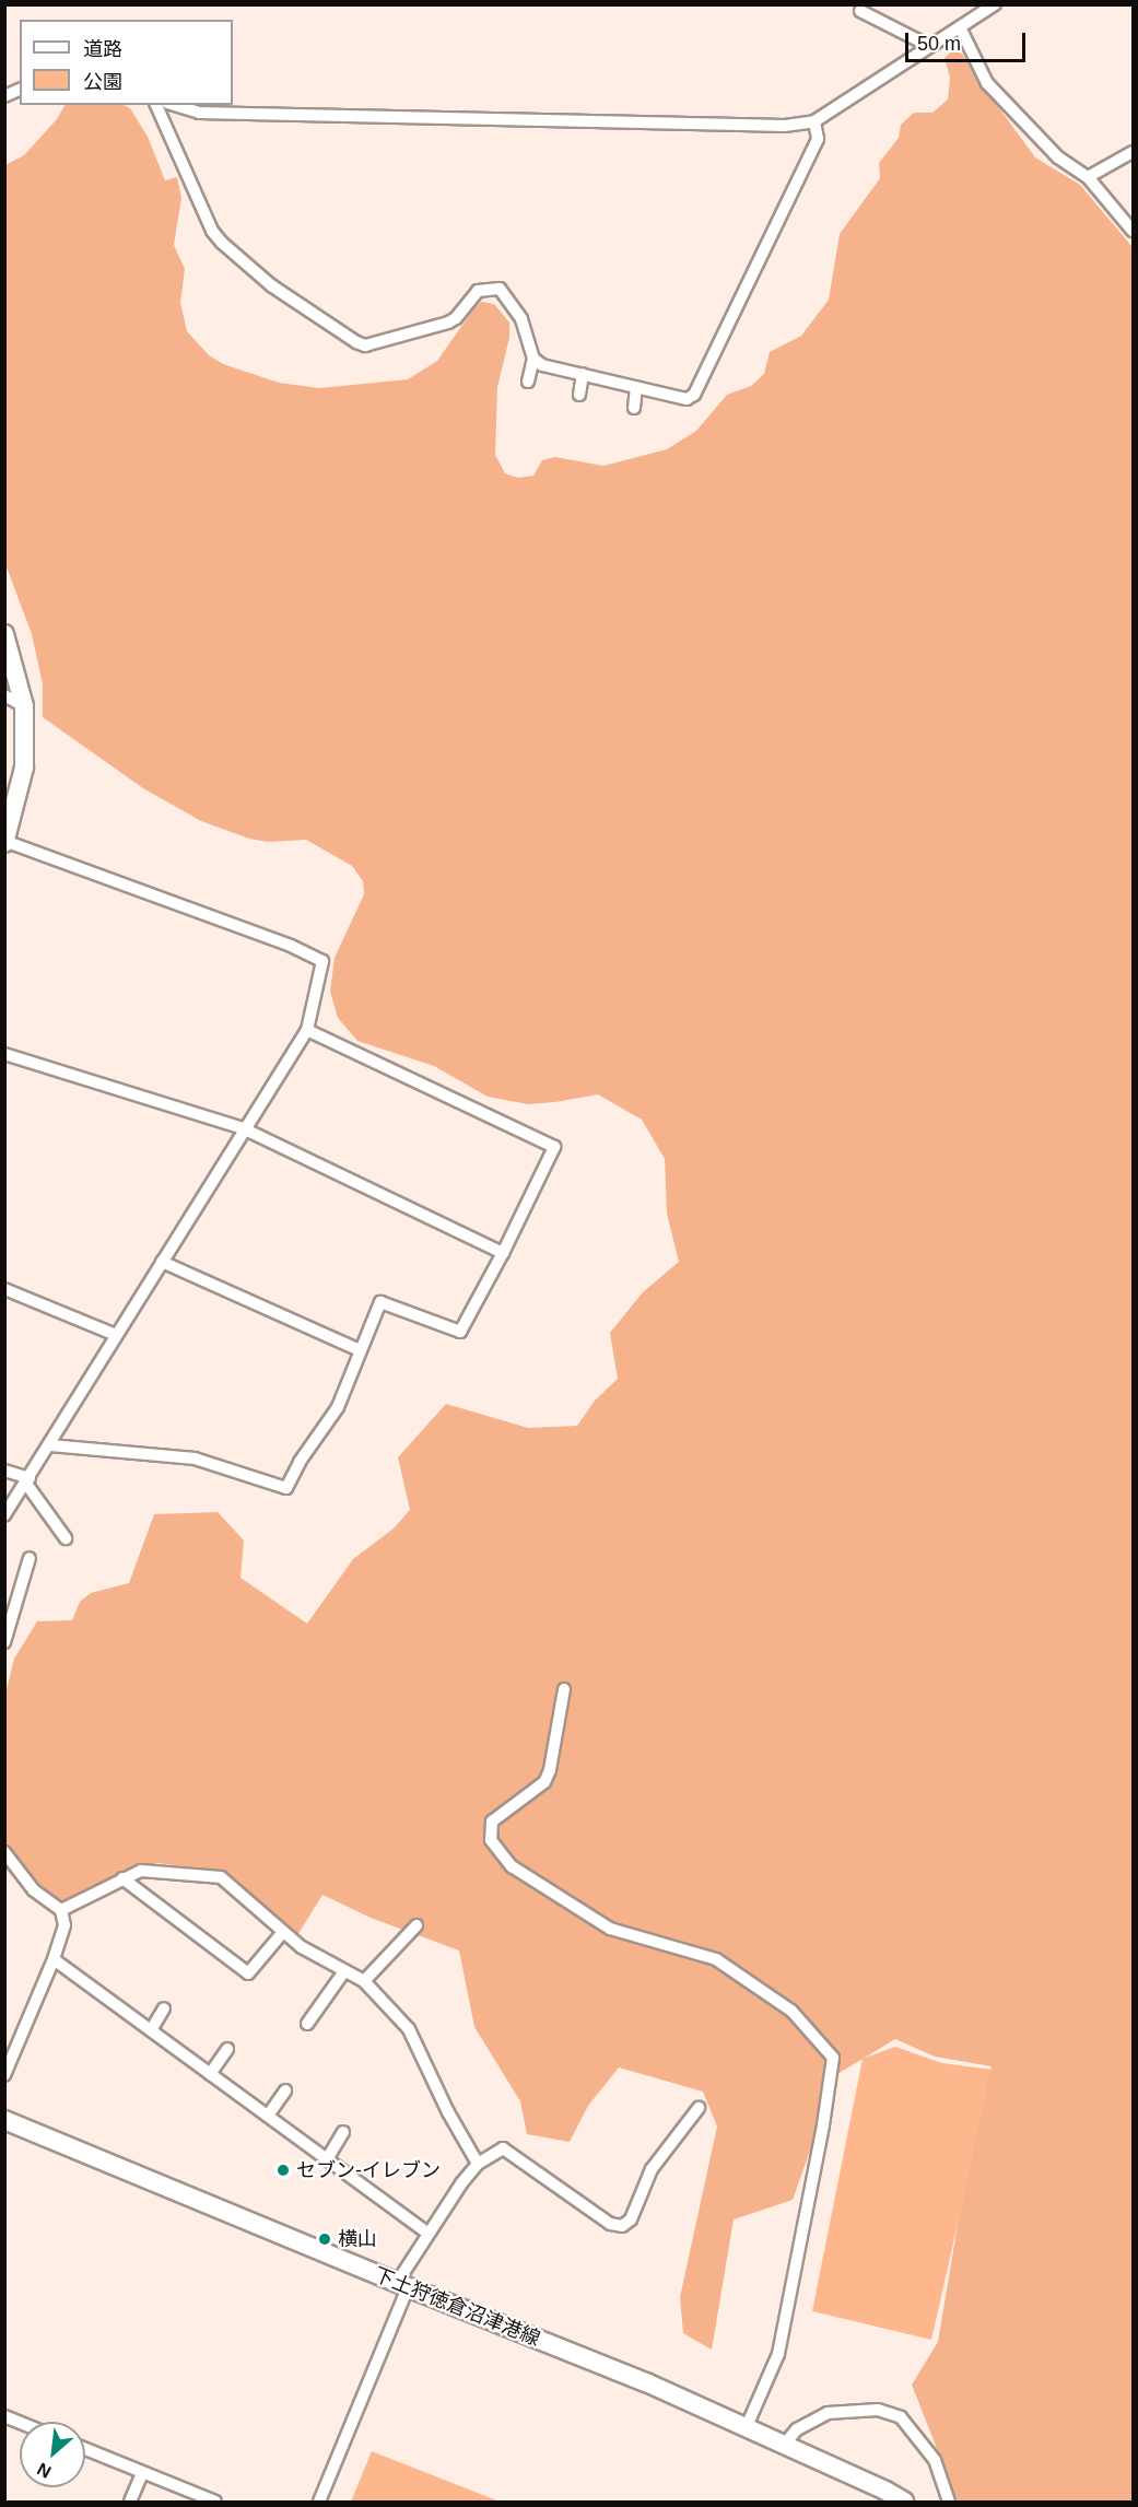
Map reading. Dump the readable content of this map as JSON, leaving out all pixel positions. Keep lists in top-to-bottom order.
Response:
{
  "streets": {
    "main road": ["下土狩徳倉沼津港線"]
  },
  "places": ["セブン-イレブン", "横山"],
  "legend": ["道路", "公園"],
  "scale_bar": "50 m",
  "north": "bottom left"
}
